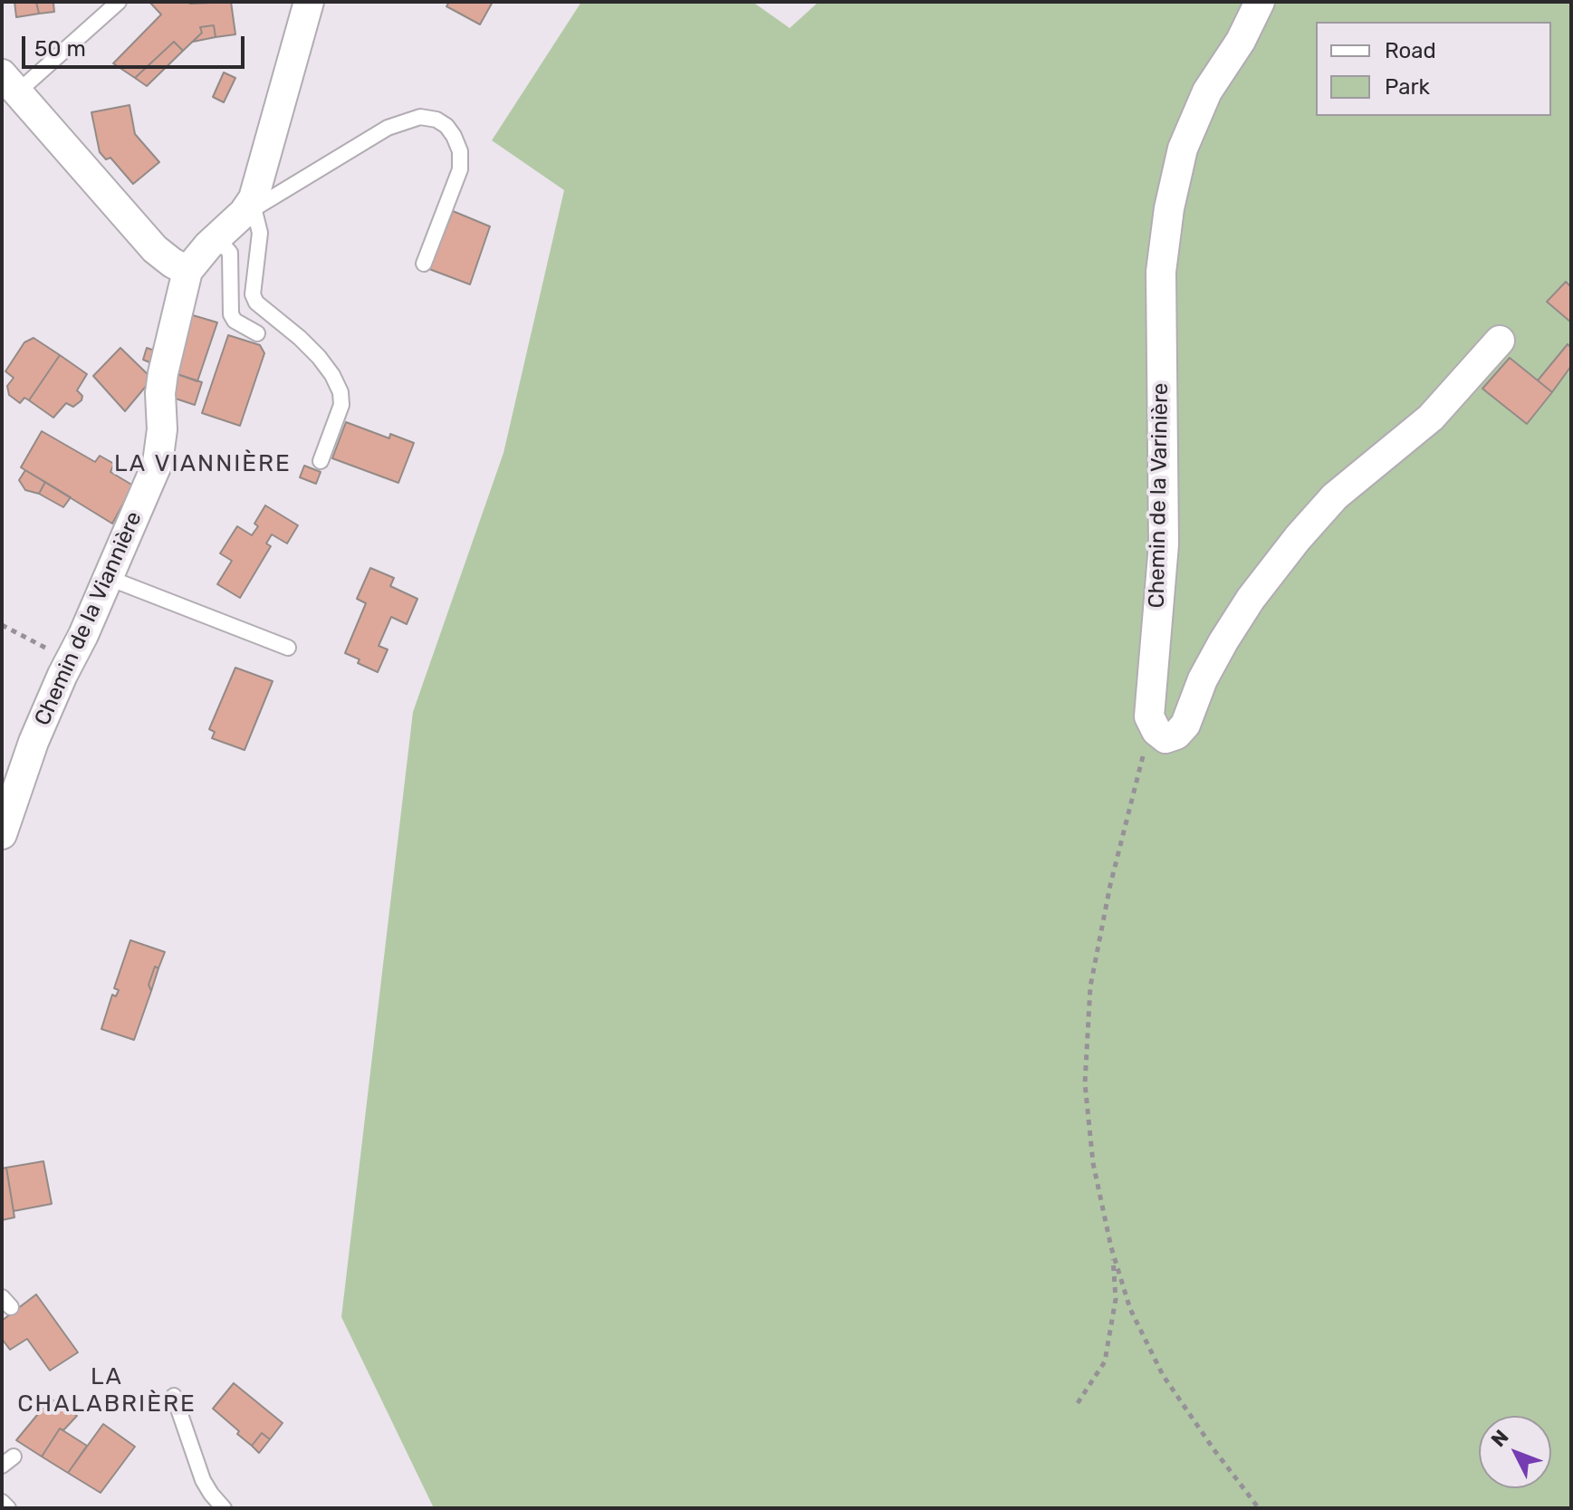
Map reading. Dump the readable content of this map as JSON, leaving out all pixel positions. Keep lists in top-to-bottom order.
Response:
{
  "streets": {
    "street": ["Chemin de la Varinière", "Chemin de la Viannière"]
  },
  "districts": ["LA VIANNIÈRE", "LA CHALABRIÈRE"],
  "legend": ["Road", "Park"],
  "scale_bar": "50 m",
  "north": "top left"
}
